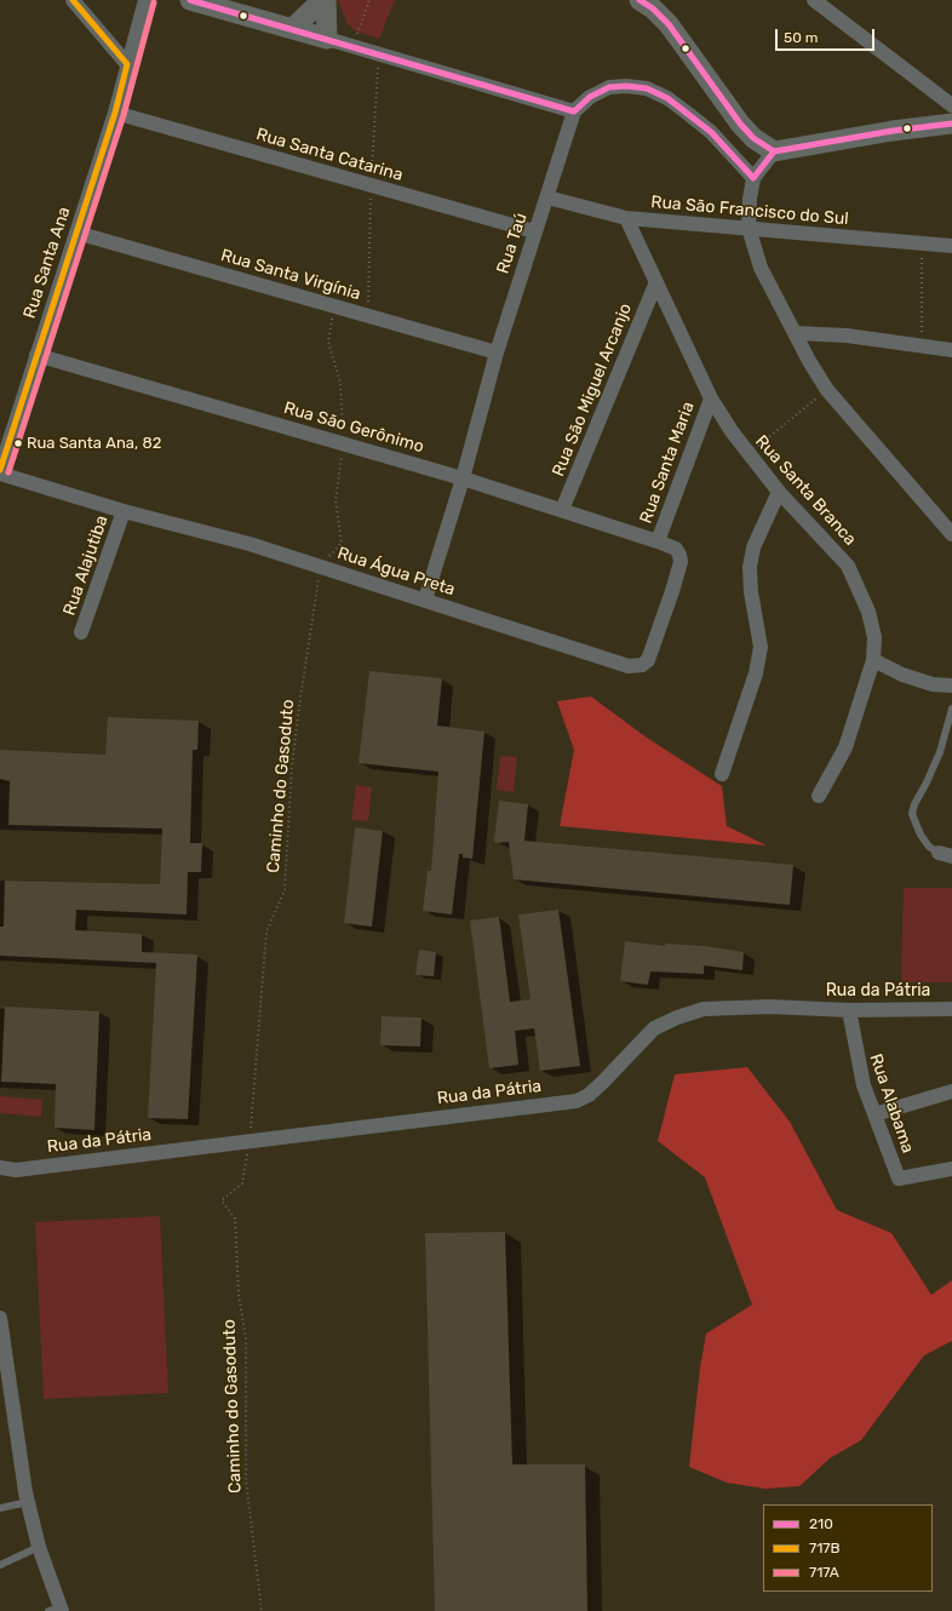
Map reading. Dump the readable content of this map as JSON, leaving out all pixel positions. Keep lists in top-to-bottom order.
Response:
{
  "streets": {
    "street": [
      "Rua Santa Catarina",
      "Rua São Francisco do Sul",
      "Rua Taú",
      "Rua Santa Ana",
      "Rua Santa Virgínia",
      "Rua São Miguel Arcanjo",
      "Rua São Gerônimo",
      "Rua Santa Maria",
      "Rua Santa Branca",
      "Rua Alajutiba",
      "Rua Água Preta",
      "Rua da Pátria",
      "Rua Alabama"
    ],
    "path": ["Caminho do Gasoduto"]
  },
  "crossings": [
    ["Rua Santa Catarina", "Rua Taú"],
    ["Rua Santa Catarina", "Rua Santa Ana"],
    ["Rua São Francisco do Sul", "Rua Taú"],
    ["Rua São Francisco do Sul", "Rua Santa Branca"],
    ["Rua Taú", "Rua Santa Virgínia"],
    ["Rua Taú", "Rua São Gerônimo"],
    ["Rua Taú", "Rua Água Preta"],
    ["Rua Santa Ana", "Rua Santa Virgínia"],
    ["Rua Santa Ana", "Rua São Gerônimo"],
    ["Rua Santa Ana", "Rua Água Preta"],
    ["Rua São Miguel Arcanjo", "Rua São Gerônimo"],
    ["Rua São Miguel Arcanjo", "Rua Santa Branca"],
    ["Rua São Gerônimo", "Rua Santa Maria"],
    ["Rua São Gerônimo", "Rua Água Preta"],
    ["Rua Santa Maria", "Rua Santa Branca"],
    ["Rua Santa Maria", "Rua Água Preta"],
    ["Rua Alajutiba", "Rua Água Preta"],
    ["Rua Água Preta", "Caminho do Gasoduto"],
    ["Caminho do Gasoduto", "Rua da Pátria"],
    ["Rua da Pátria", "Rua Alabama"]
  ],
  "places": ["Rua Santa Ana, 82"],
  "lines": ["transit line 210", "transit line 717B", "transit line 717A"],
  "legend": ["210", "717B", "717A"],
  "scale_bar": "50 m"
}
